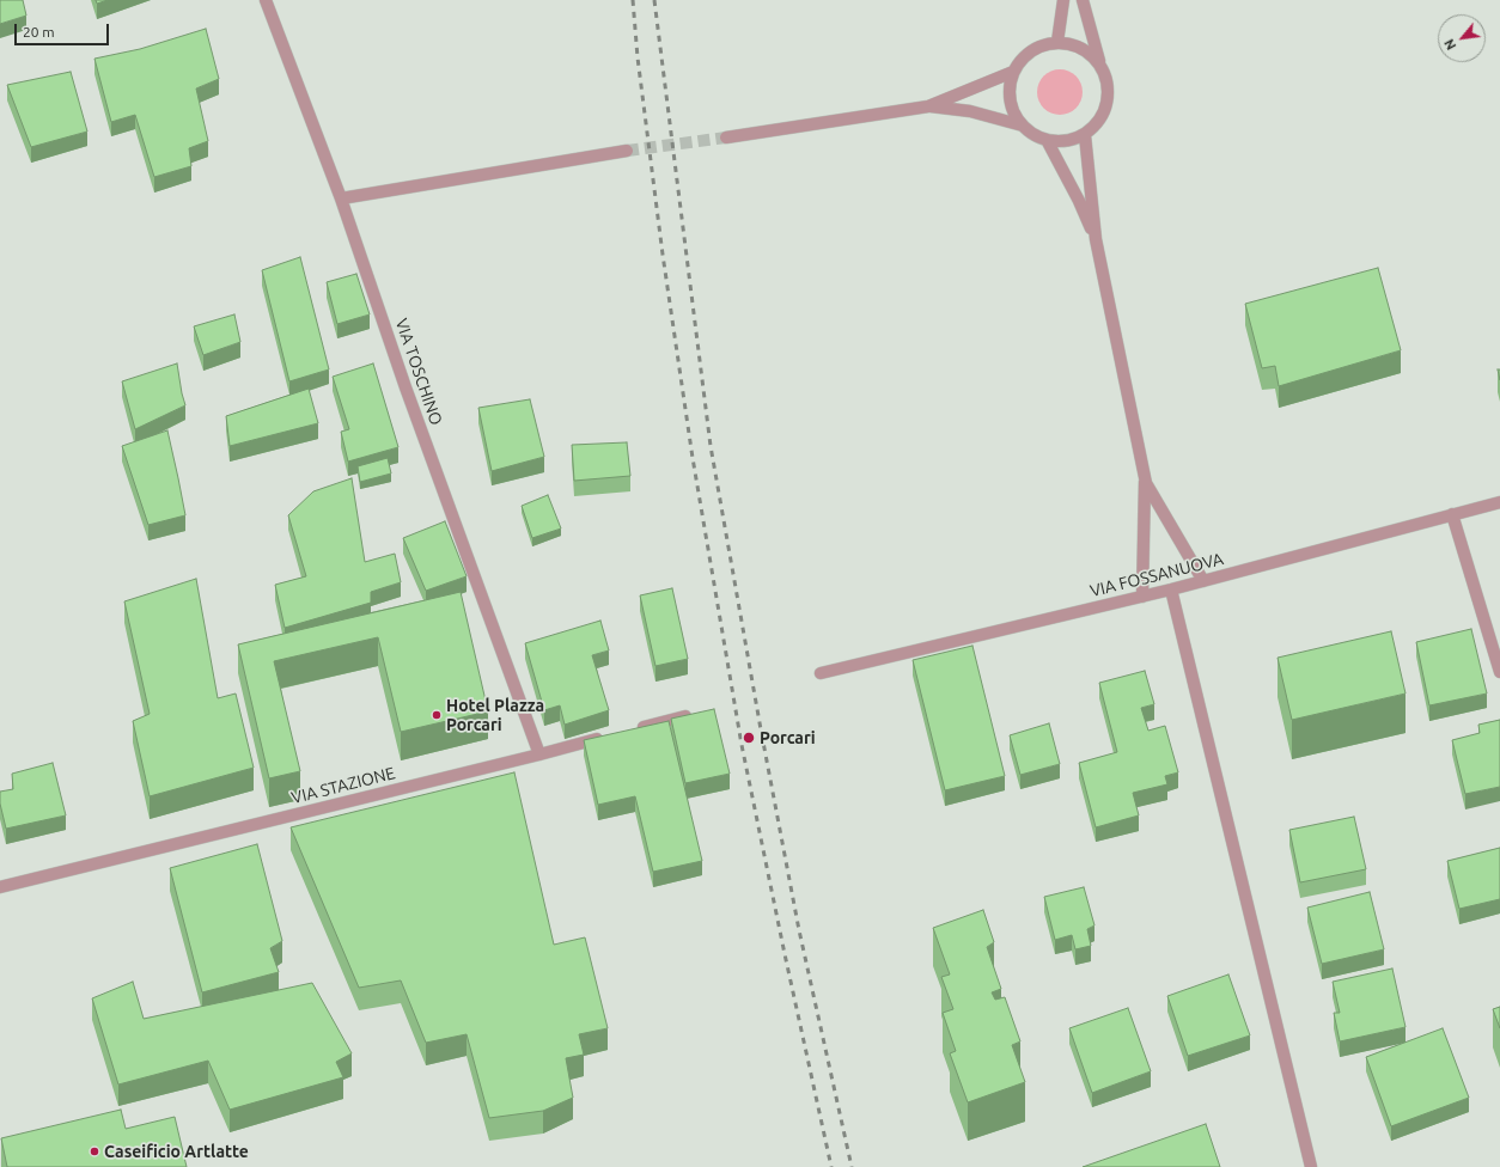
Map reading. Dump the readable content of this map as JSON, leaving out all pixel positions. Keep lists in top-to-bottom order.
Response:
{
  "streets": {
    "street": ["VIA TOSCHINO", "VIA FOSSANUOVA", "VIA STAZIONE"]
  },
  "crossings": [
    ["VIA TOSCHINO", "VIA STAZIONE"]
  ],
  "places": ["Hotel Plazza Porcari", "Porcari", "Caseificio Artlatte"],
  "scale_bar": "20 m",
  "north": "bottom left"
}
